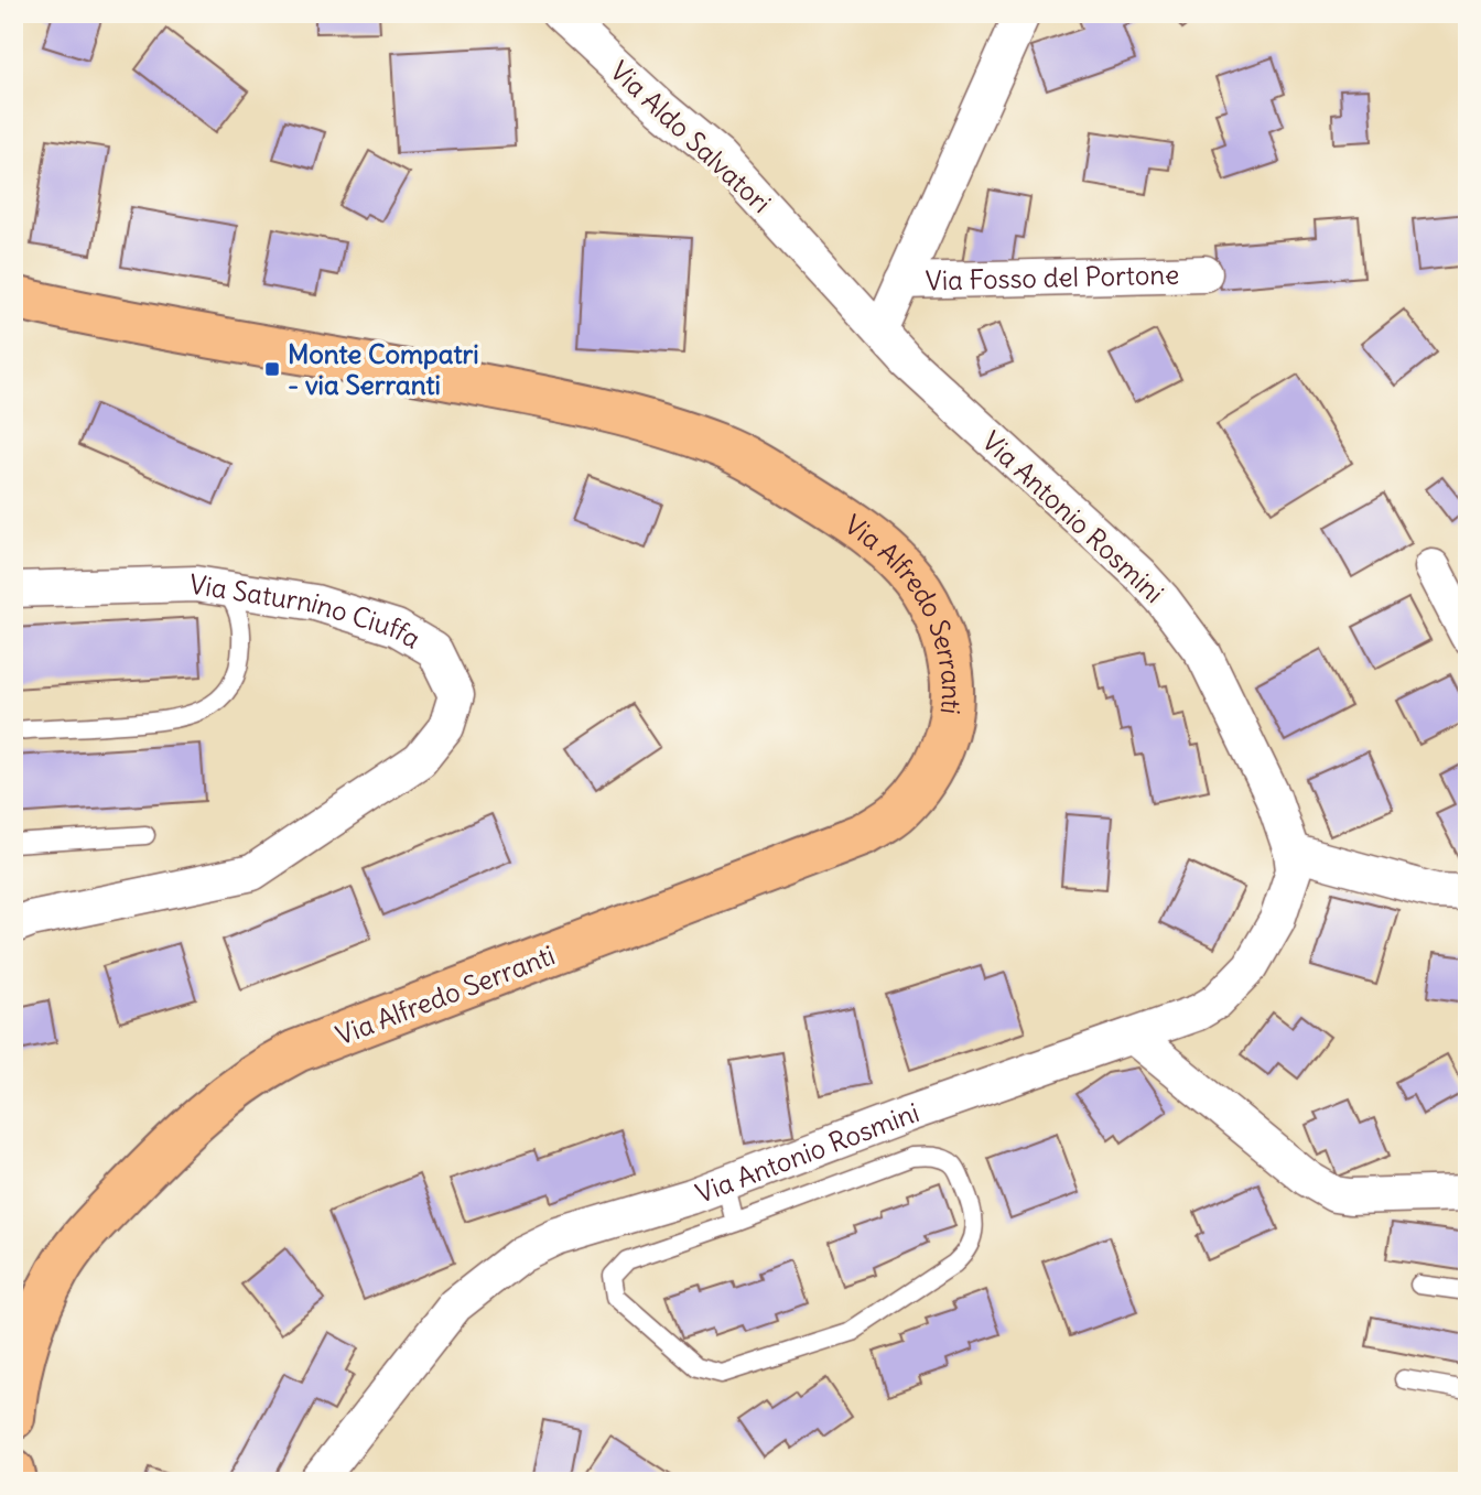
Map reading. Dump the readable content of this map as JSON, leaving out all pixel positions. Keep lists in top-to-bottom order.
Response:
{
  "streets": {
    "main road": ["Via Alfredo Serranti"],
    "street": [
      "Via Aldo Salvatori",
      "Via Fosso del Portone",
      "Via Antonio Rosmini",
      "Via Saturnino Ciuffa"
    ]
  },
  "crossings": [
    ["Via Aldo Salvatori", "Via Fosso del Portone"],
    ["Via Aldo Salvatori", "Via Antonio Rosmini"],
    ["Via Fosso del Portone", "Via Antonio Rosmini"]
  ],
  "places": {
    "transit": ["Monte Compatri - via Serranti"]
  }
}
